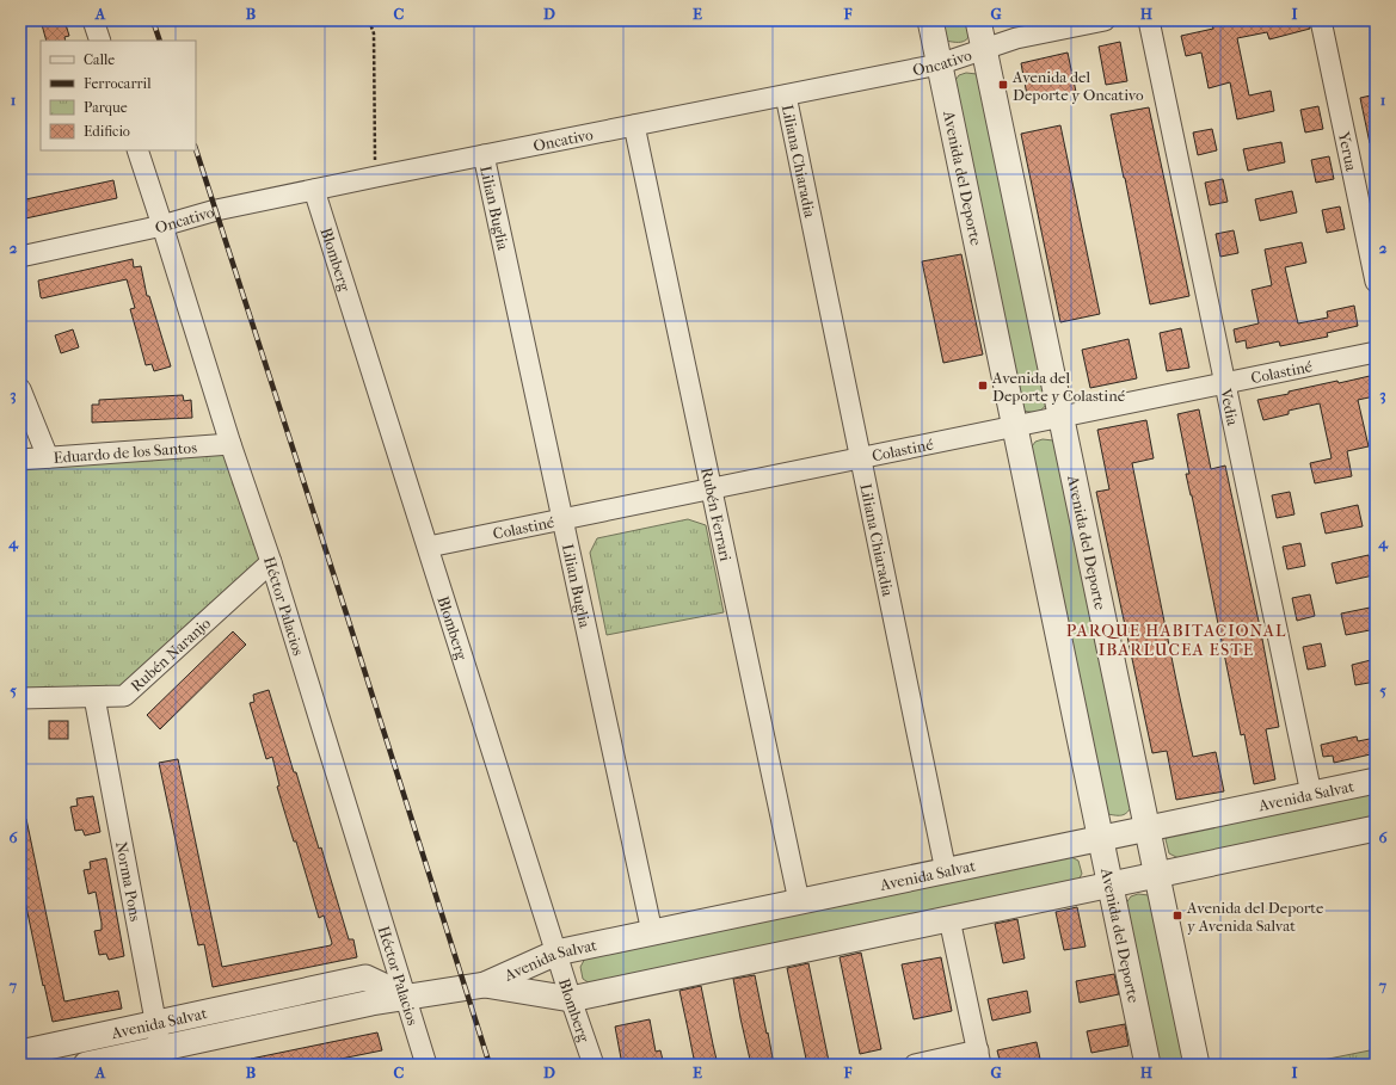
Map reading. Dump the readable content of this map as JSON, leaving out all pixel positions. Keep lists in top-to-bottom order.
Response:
{
  "streets": {
    "street": [
      "Oncativo",
      "Yerua",
      "Liliana Chiaradia",
      "Avenida del Deporte",
      "Lilian Buglia",
      "Blomberg",
      "Colastiné",
      "Vedia",
      "Eduardo de los Santos",
      "Rubén Ferrari",
      "Héctor Palacios",
      "Rubén Naranjo",
      "Avenida Salvat",
      "Norma Pons"
    ]
  },
  "crossings": [
    ["Oncativo", "Liliana Chiaradia"],
    ["Oncativo", "Avenida del Deporte"],
    ["Oncativo", "Lilian Buglia"],
    ["Oncativo", "Blomberg"],
    ["Oncativo", "Rubén Ferrari"],
    ["Oncativo", "Héctor Palacios"],
    ["Liliana Chiaradia", "Colastiné"],
    ["Liliana Chiaradia", "Avenida Salvat"],
    ["Avenida del Deporte", "Colastiné"],
    ["Avenida del Deporte", "Avenida Salvat"],
    ["Lilian Buglia", "Colastiné"],
    ["Lilian Buglia", "Avenida Salvat"],
    ["Blomberg", "Colastiné"],
    ["Blomberg", "Avenida Salvat"],
    ["Colastiné", "Vedia"],
    ["Colastiné", "Rubén Ferrari"],
    ["Vedia", "Avenida Salvat"],
    ["Eduardo de los Santos", "Héctor Palacios"],
    ["Rubén Ferrari", "Avenida Salvat"],
    ["Héctor Palacios", "Rubén Naranjo"],
    ["Héctor Palacios", "Avenida Salvat"],
    ["Rubén Naranjo", "Norma Pons"],
    ["Avenida Salvat", "Norma Pons"]
  ],
  "districts": ["PARQUE HABITACIONAL IBARLUCEA ESTE"],
  "places": {
    "transit": ["Avenida del Deporte y Oncativo", "Avenida del Deporte y Colastiné", "Avenida del Deporte y Avenida Salvat"]
  },
  "legend": [
    "Calle",
    "Ferrocarril",
    "Parque",
    "Edificio"
  ],
  "grid": {
    "columns": [
      "A",
      "B",
      "C",
      "D",
      "E",
      "F",
      "G",
      "H",
      "I"
    ],
    "rows": [
      "1",
      "2",
      "3",
      "4",
      "5",
      "6",
      "7"
    ]
  }
}
